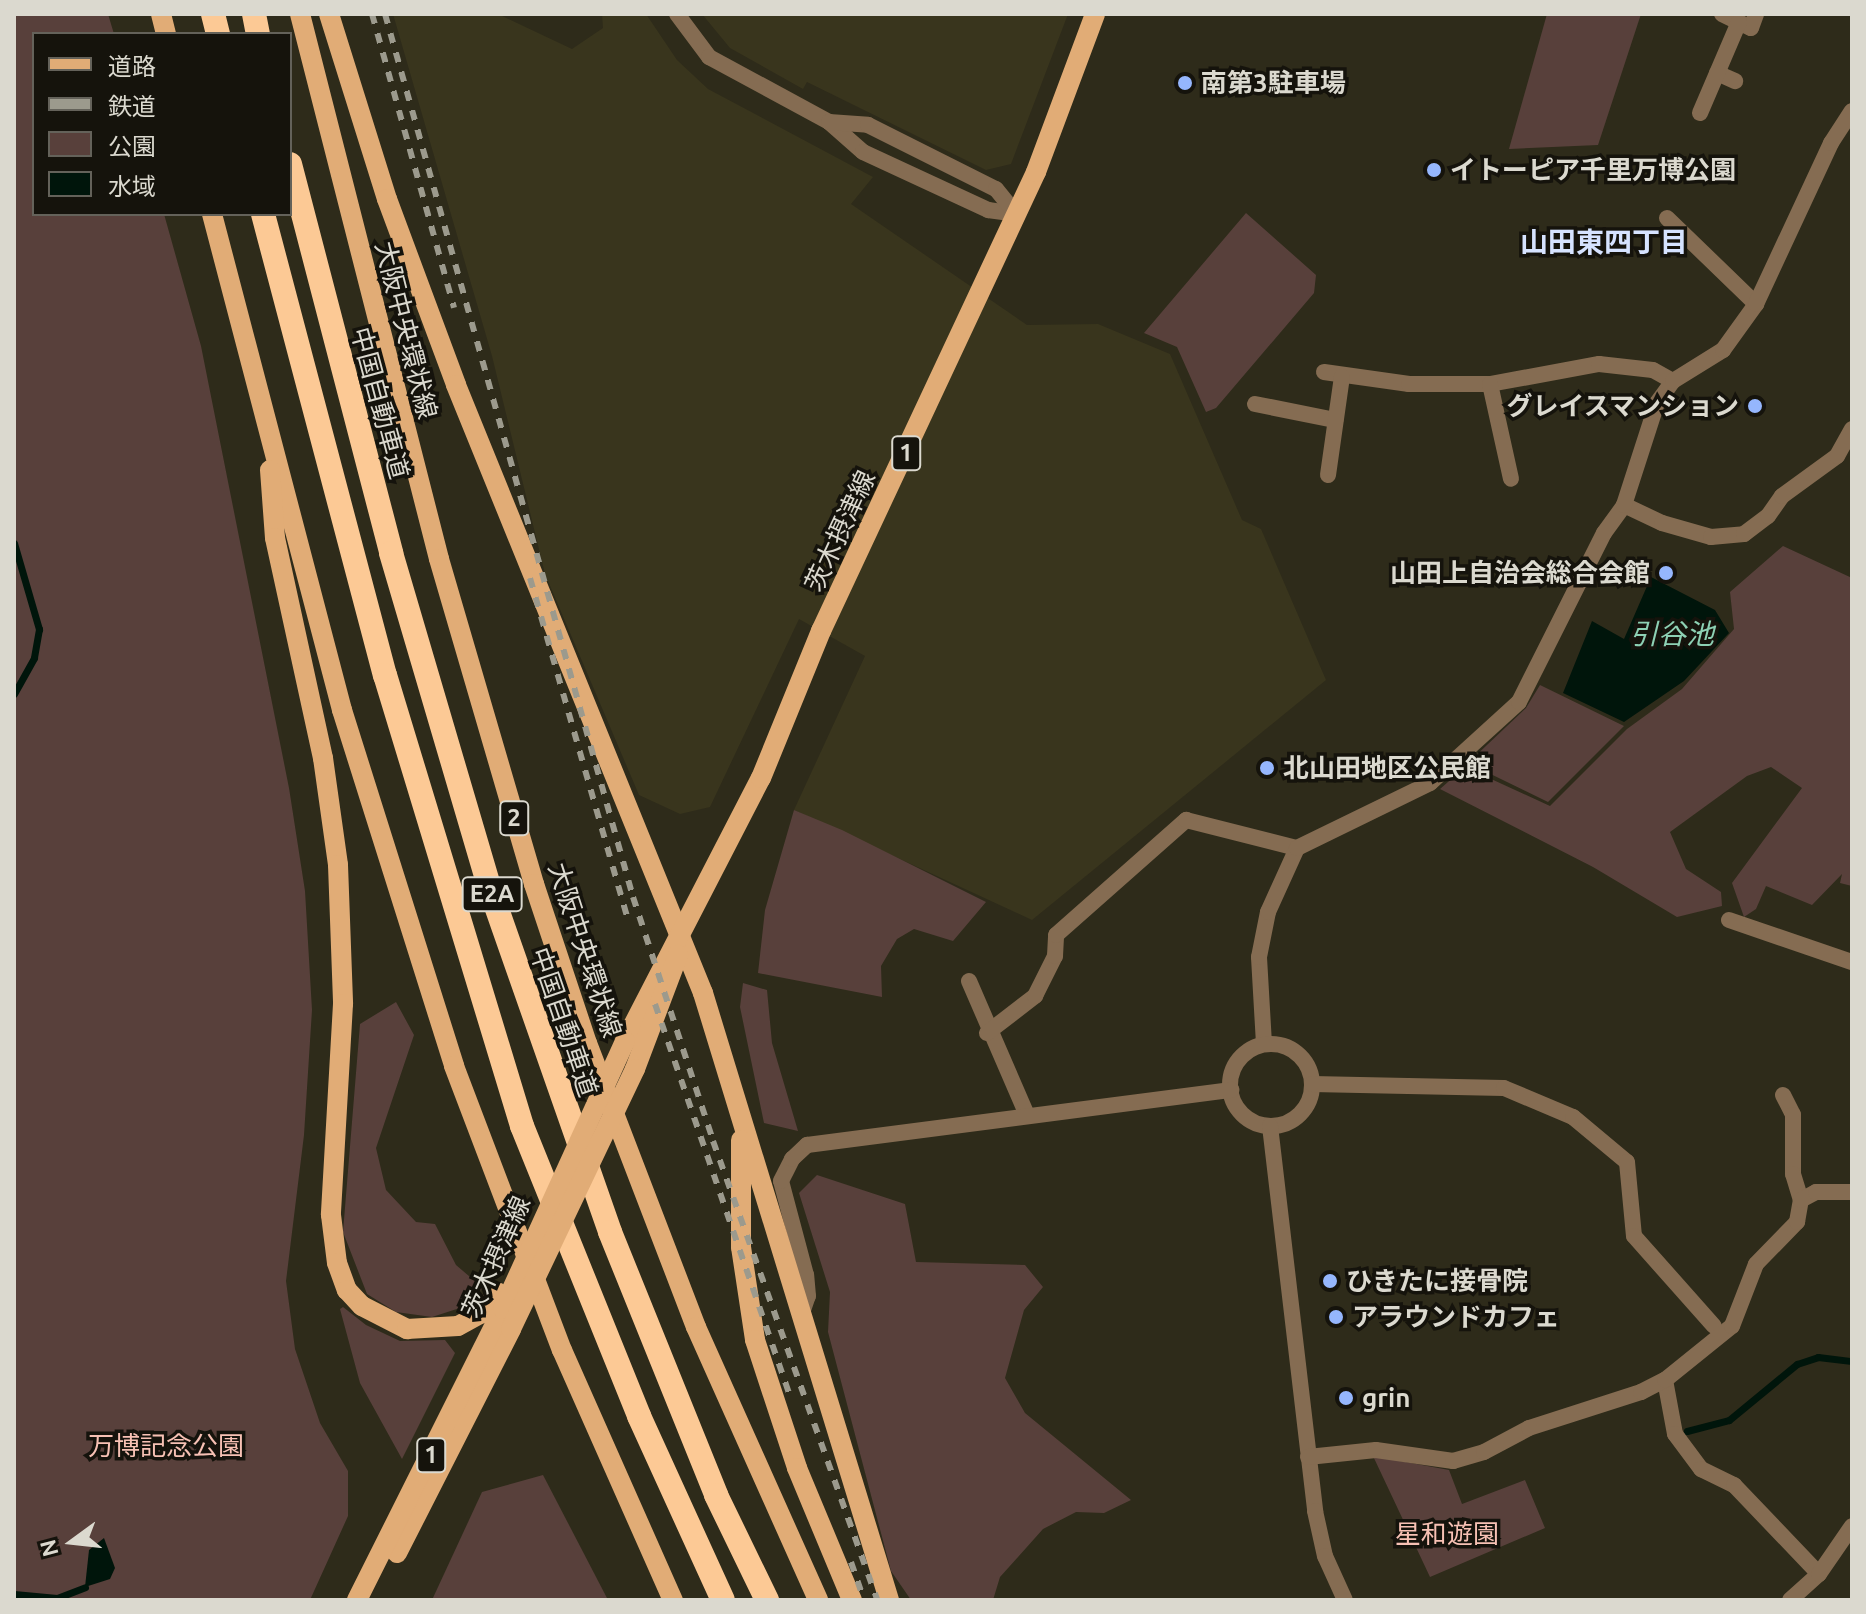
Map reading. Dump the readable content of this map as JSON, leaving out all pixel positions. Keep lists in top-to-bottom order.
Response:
{
  "streets": {
    "highway": ["中国自動車道", "E2A"],
    "main road": [
      "大阪中央環状線",
      "1",
      "茨木摂津線",
      "2"
    ]
  },
  "districts": ["山田東四丁目"],
  "water": ["引谷池"],
  "parks": ["万博記念公園", "星和遊園"],
  "places": [
    "南第3駐車場",
    "イトーピア千里万博公園",
    "グレイスマンション",
    "山田上自治会総合会館",
    "北山田地区公民館",
    "ひきたに接骨院",
    "アラウンドカフェ",
    "grin"
  ],
  "legend": [
    "道路",
    "鉄道",
    "公園",
    "水域"
  ],
  "north": "left"
}
